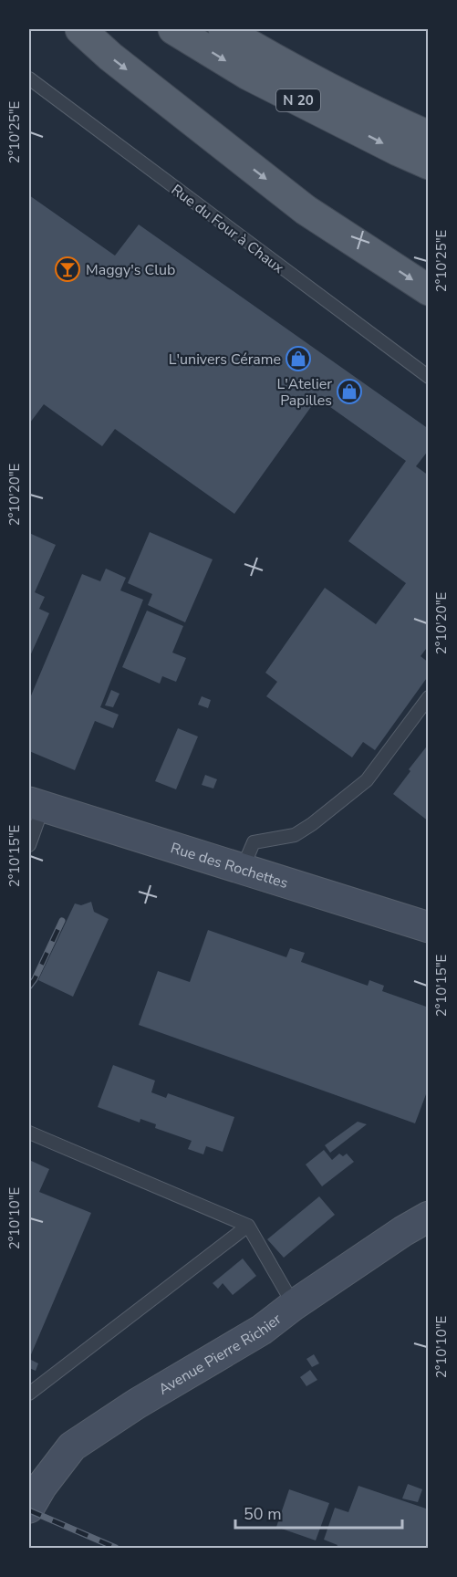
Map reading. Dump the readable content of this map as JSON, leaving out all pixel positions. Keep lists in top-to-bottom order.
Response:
{
  "streets": {
    "main road": ["N 20"],
    "street": ["Rue des Rochettes", "Avenue Pierre Richier"],
    "lane": ["Rue du Four à Chaux"]
  },
  "places": {
    "bar": ["Maggy's Club"],
    "shop": ["L'univers Cérame", "L'Atelier Papilles"]
  },
  "scale_bar": "50 m",
  "coordinates": [
    "2°10'25\"E",
    "2°10'20\"E",
    "2°10'15\"E",
    "2°10'10\"E"
  ]
}
